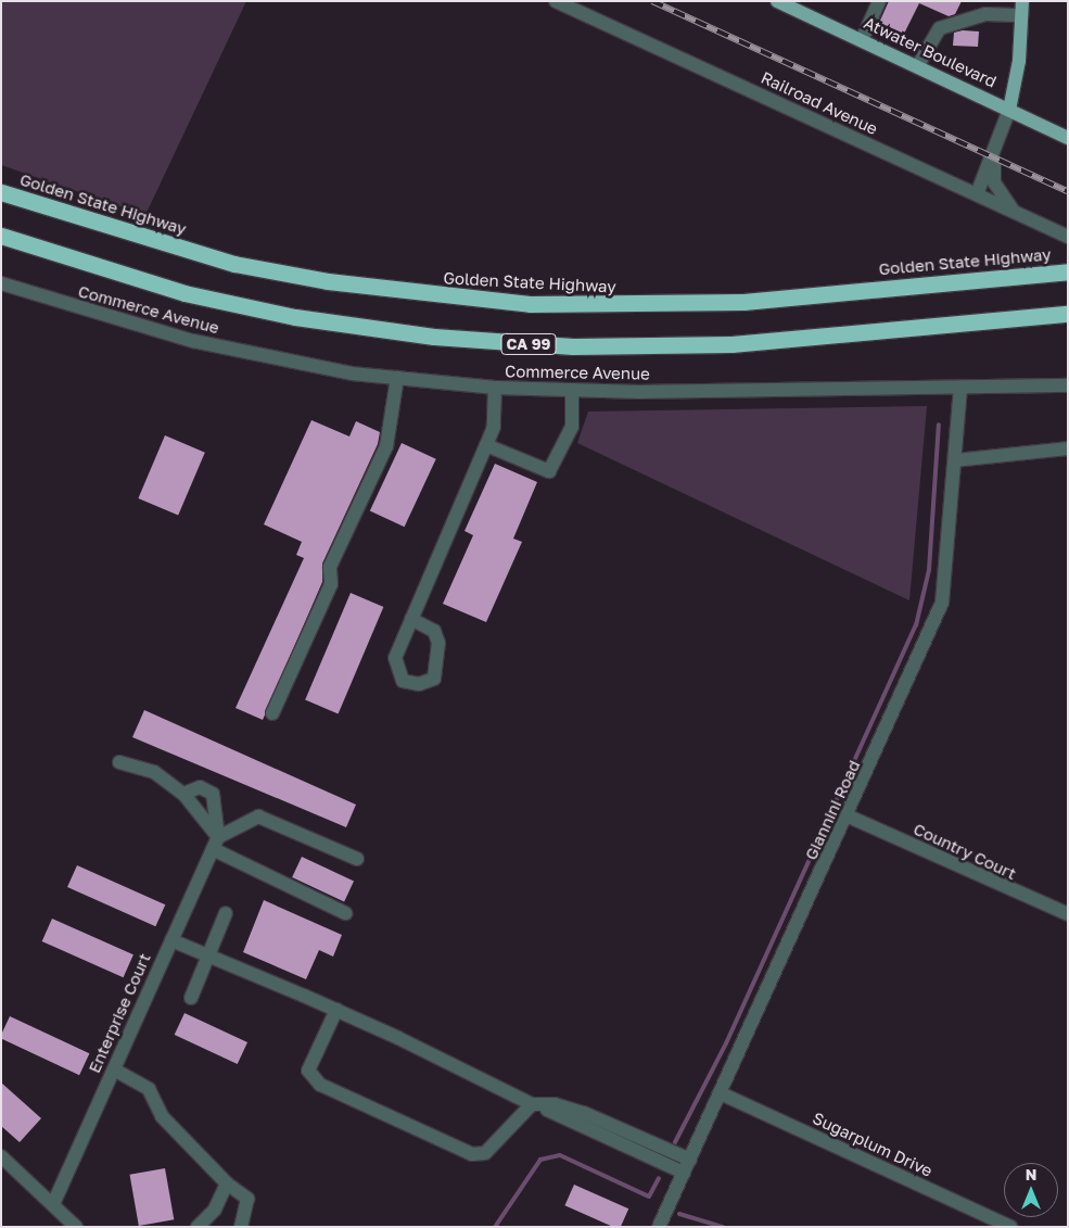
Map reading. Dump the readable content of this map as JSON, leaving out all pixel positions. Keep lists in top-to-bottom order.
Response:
{
  "streets": {
    "highway": ["Golden State Highway", "CA 99"],
    "main road": ["Atwater Boulevard"],
    "street": [
      "Railroad Avenue",
      "Commerce Avenue",
      "Giannini Road",
      "Country Court",
      "Enterprise Court",
      "Sugarplum Drive"
    ]
  },
  "crossings": [
    ["Commerce Avenue", "Giannini Road"],
    ["Giannini Road", "Country Court"],
    ["Giannini Road", "Sugarplum Drive"]
  ],
  "north": "top"
}
